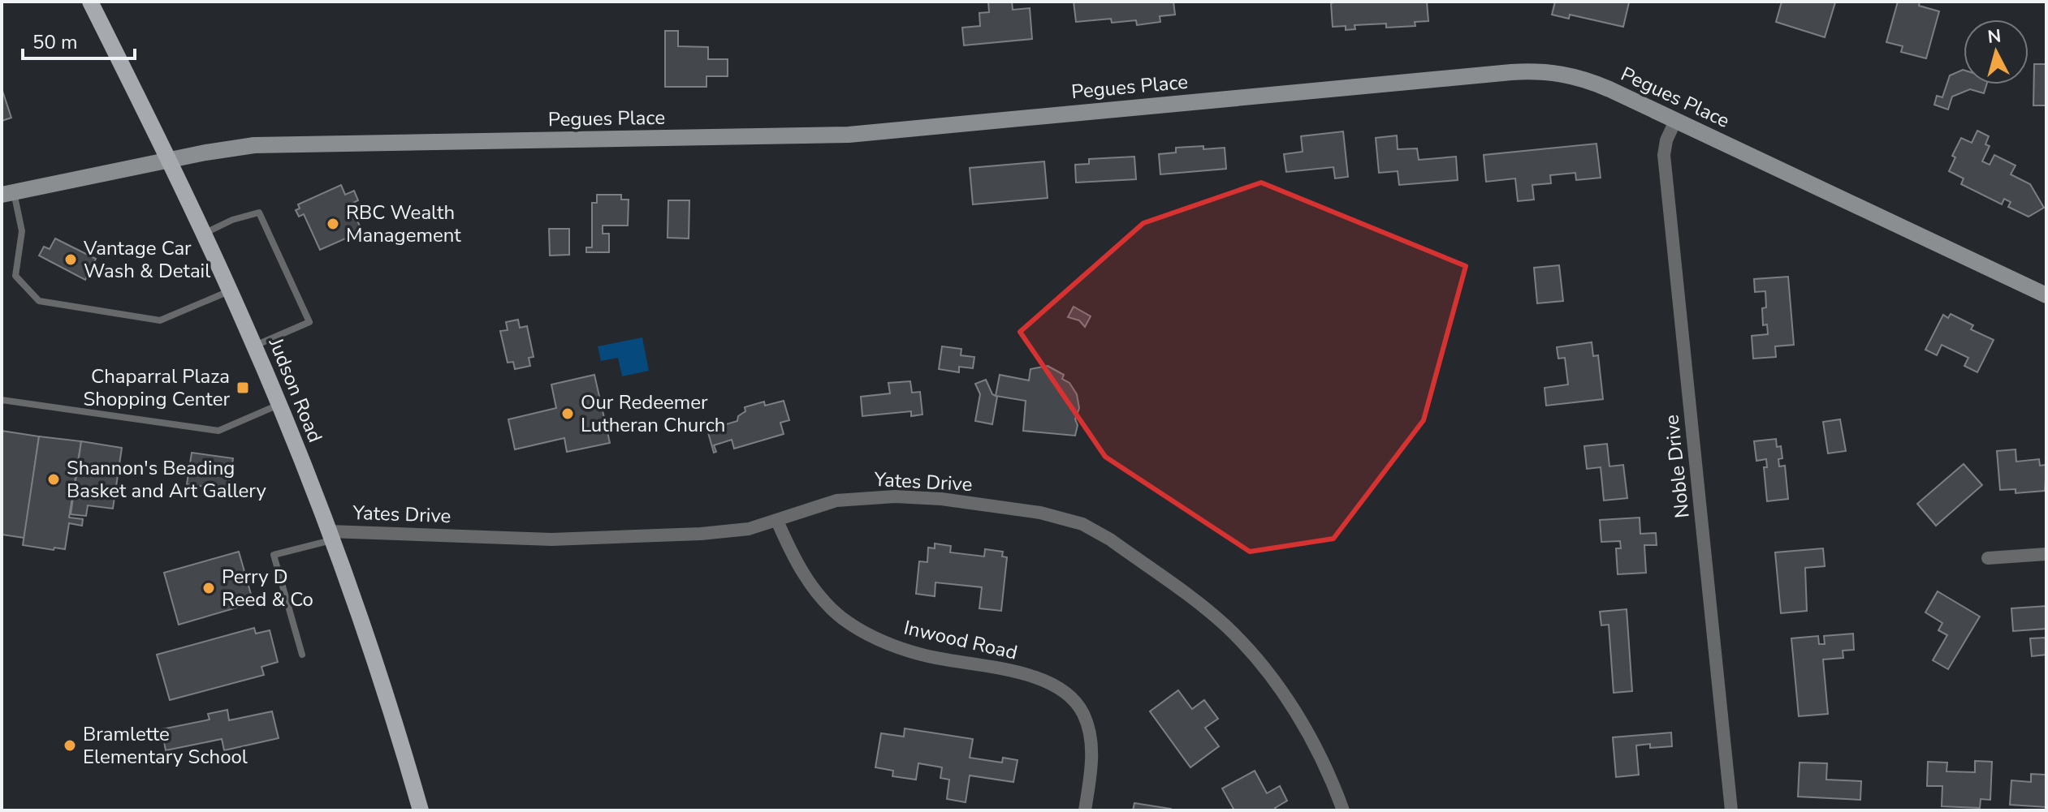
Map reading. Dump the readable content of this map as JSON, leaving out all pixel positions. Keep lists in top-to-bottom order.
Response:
{
  "streets": {
    "main road": ["Judson Road"],
    "street": [
      "Pegues Place",
      "Noble Drive",
      "Yates Drive",
      "Inwood Road"
    ]
  },
  "crossings": [
    ["Pegues Place", "Judson Road"],
    ["Pegues Place", "Noble Drive"],
    ["Judson Road", "Yates Drive"],
    ["Yates Drive", "Inwood Road"]
  ],
  "places": {
    "other": [
      "RBC Wealth Management",
      "Vantage Car Wash & Detail",
      "Our Redeemer Lutheran Church",
      "Shannon's Beading Basket and Art Gallery",
      "Perry D Reed & Co",
      "Bramlette Elementary School"
    ],
    "transit": ["Chaparral Plaza Shopping Center"]
  },
  "scale_bar": "50 m",
  "north": "top"
}
